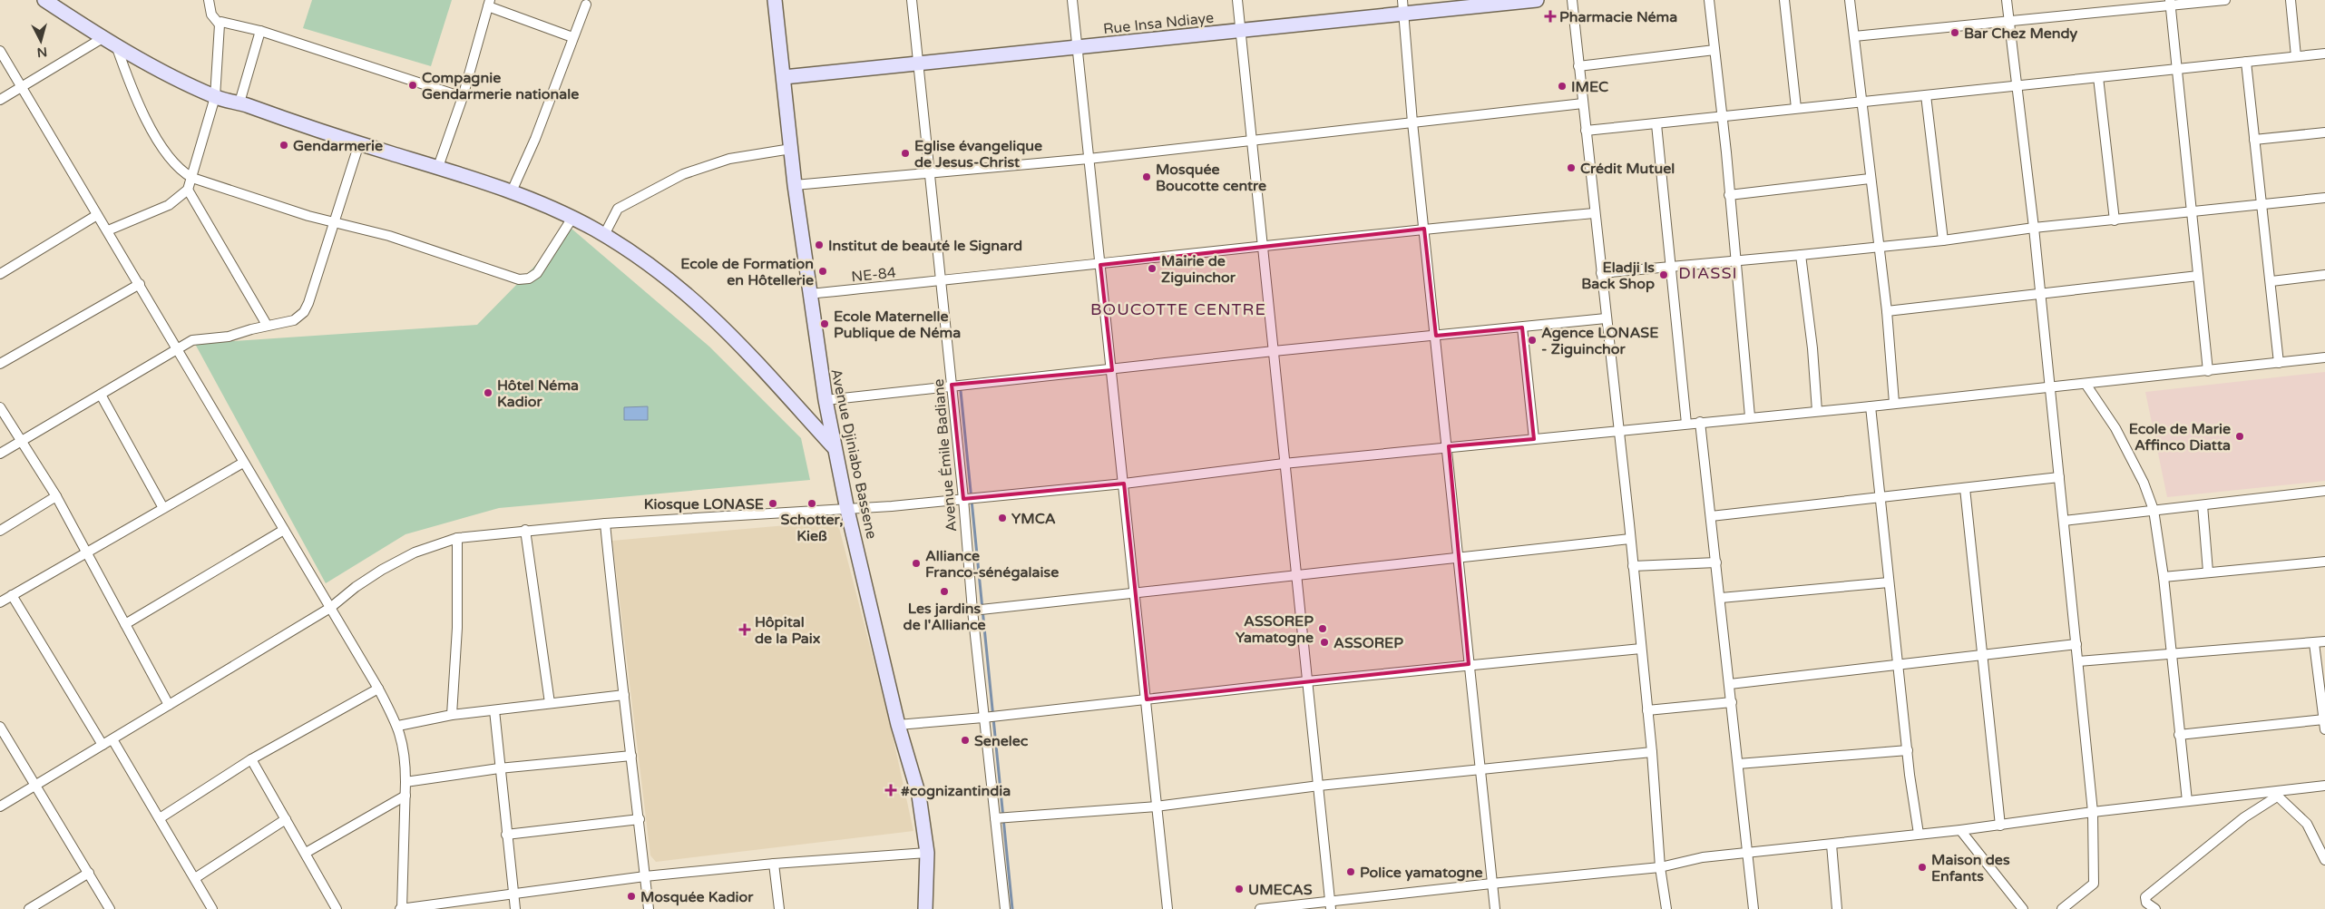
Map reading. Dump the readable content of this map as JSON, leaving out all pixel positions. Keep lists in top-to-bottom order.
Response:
{
  "streets": {
    "main road": ["Rue Insa Ndiaye", "Avenue Djiniabo Bassene"],
    "street": ["NE-84", "Avenue Émile Badiane"]
  },
  "crossings": [
    ["Rue Insa Ndiaye", "Avenue Djiniabo Bassene"],
    ["Rue Insa Ndiaye", "Avenue Émile Badiane"],
    ["NE-84", "Avenue Djiniabo Bassene"],
    ["NE-84", "Avenue Émile Badiane"]
  ],
  "districts": ["DIASSI", "BOUCOTTE CENTRE"],
  "places": {
    "health": ["Pharmacie Néma", "Hôpital de la Paix", "#cognizantindia"],
    "other": [
      "Bar Chez Mendy",
      "Compagnie Gendarmerie nationale",
      "IMEC",
      "Gendarmerie",
      "Eglise évangelique de Jesus-Christ",
      "Crédit Mutuel",
      "Mosquée Boucotte centre",
      "Institut de beauté le Signard",
      "Mairie de Ziguinchor",
      "Ecole de Formation en Hôtellerie",
      "Eladji Is Back Shop",
      "Ecole Maternelle Publique de Néma",
      "Agence LONASE - Ziguinchor",
      "Hôtel Néma Kadior",
      "Ecole de Marie Affinco Diatta",
      "Kiosque LONASE",
      "Schotter, Kieß",
      "YMCA",
      "Alliance Franco-sénégalaise",
      "Les jardins de l'Alliance",
      "ASSOREP Yamatogne",
      "ASSOREP",
      "Senelec",
      "Maison des Enfants",
      "Police yamatogne",
      "UMECAS",
      "Mosquée Kadior"
    ]
  },
  "north": "bottom"
}
